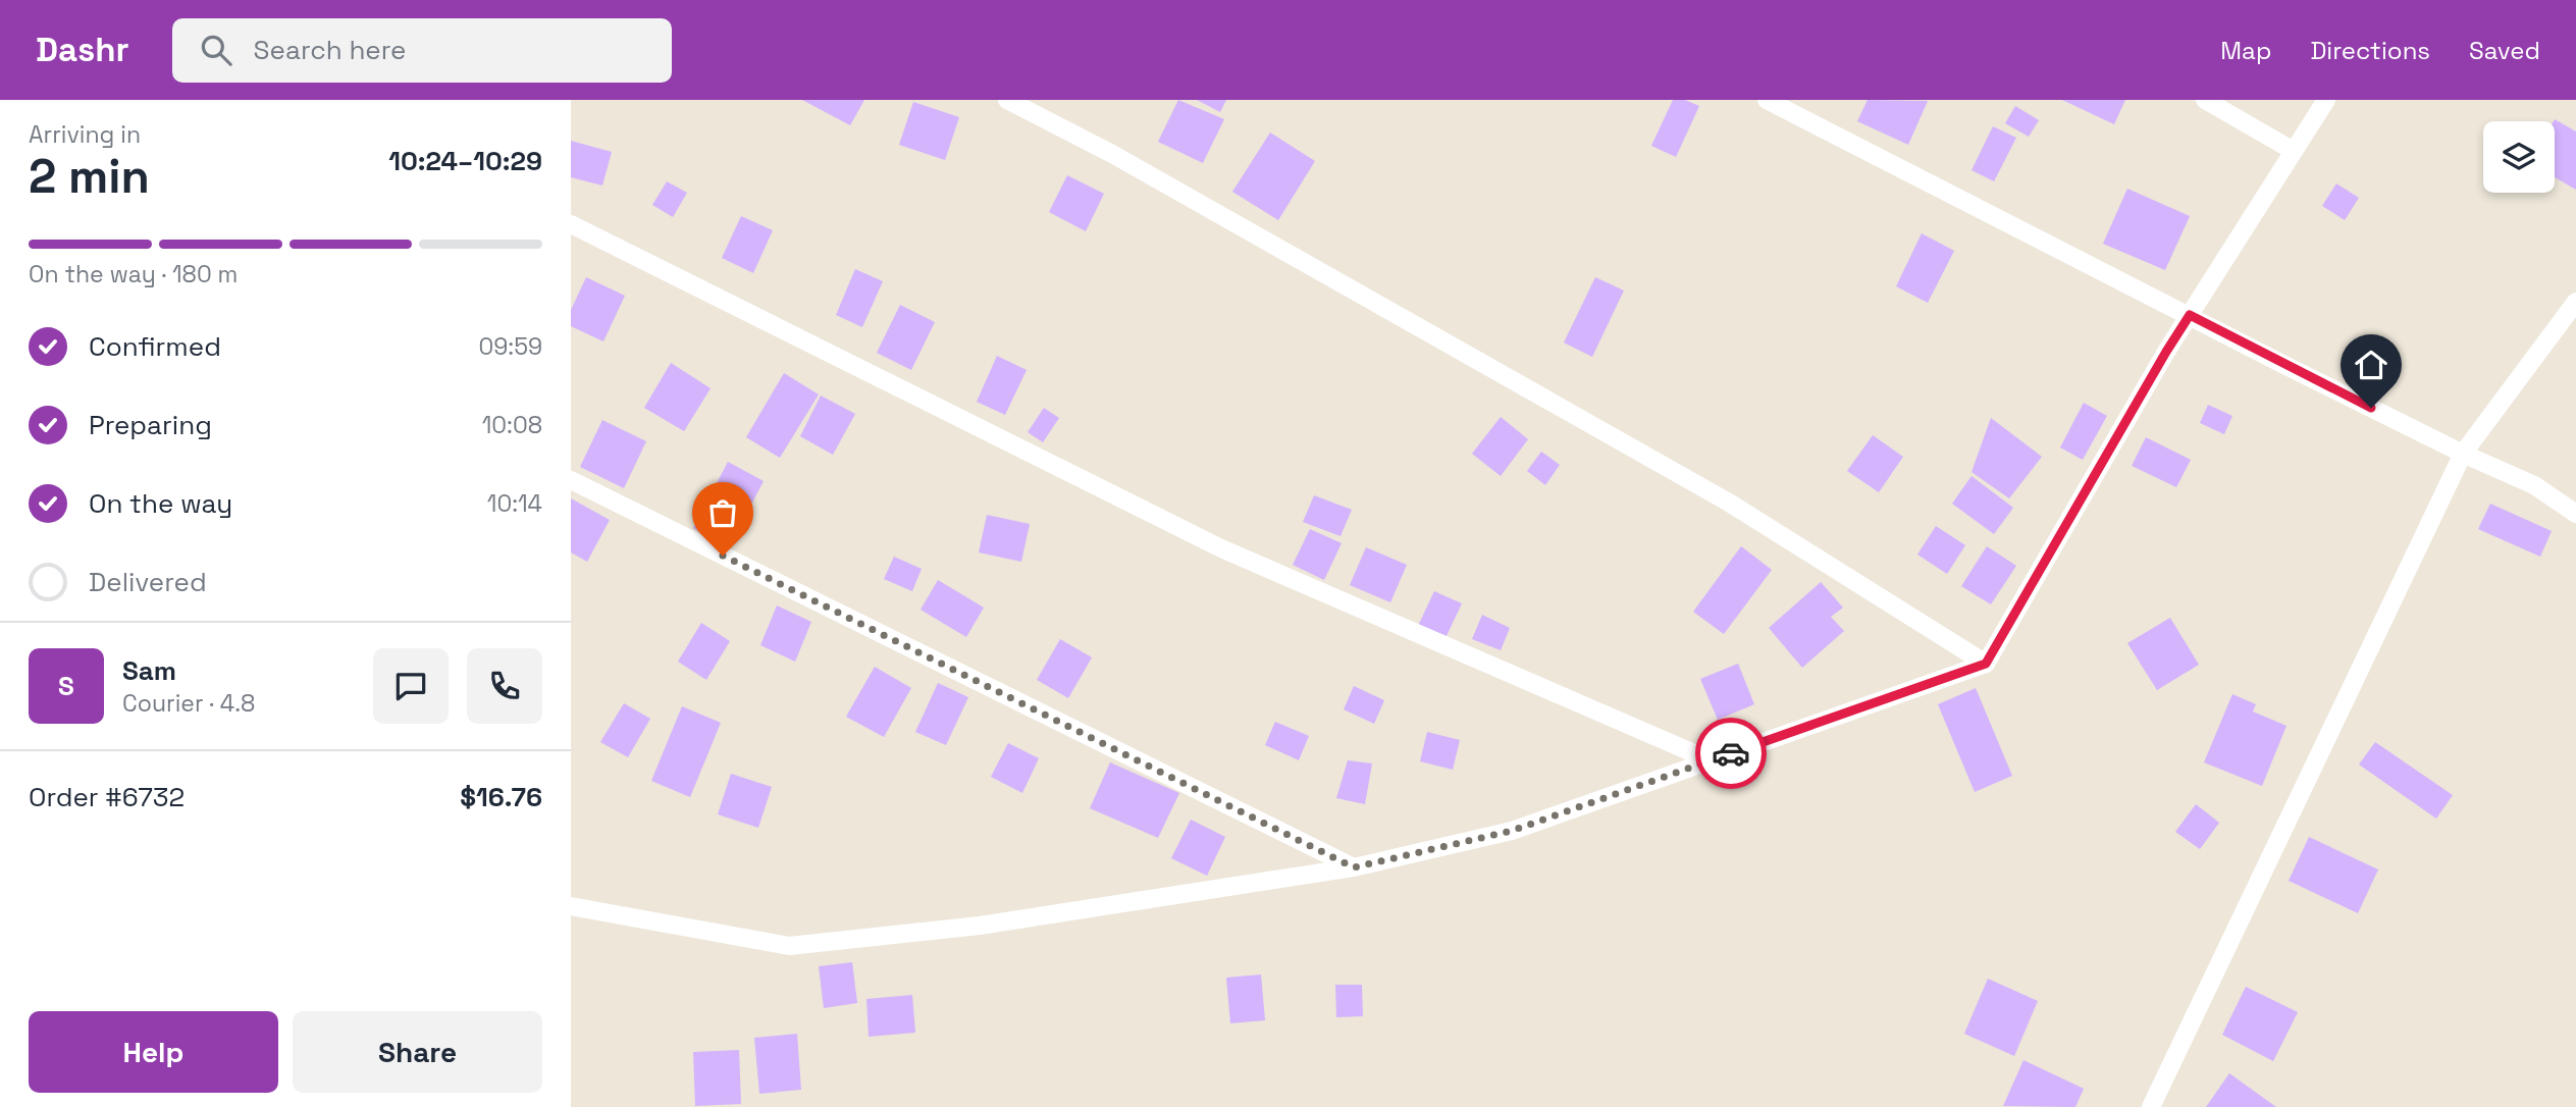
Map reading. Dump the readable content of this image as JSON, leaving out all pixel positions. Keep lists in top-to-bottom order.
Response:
{
  "page": {
    "header": "Dashr",
    "search": "Search here",
    "nav": ["Map", "Directions", "Saved"],
    "heading": ["2 min", "Arriving in", "10:24–10:29"],
    "panel": [
      "Sam",
      "Courier · 4.8",
      "Order #6732",
      "$16.76"
    ],
    "bar": "On the way · 180 m",
    "list": [
      ["Confirmed", "09:59"],
      ["Preparing", "10:08"],
      ["On the way", "10:14"],
      "Delivered"
    ],
    "round": "S",
    "buttons": ["Help", "Share"]
  }
}
